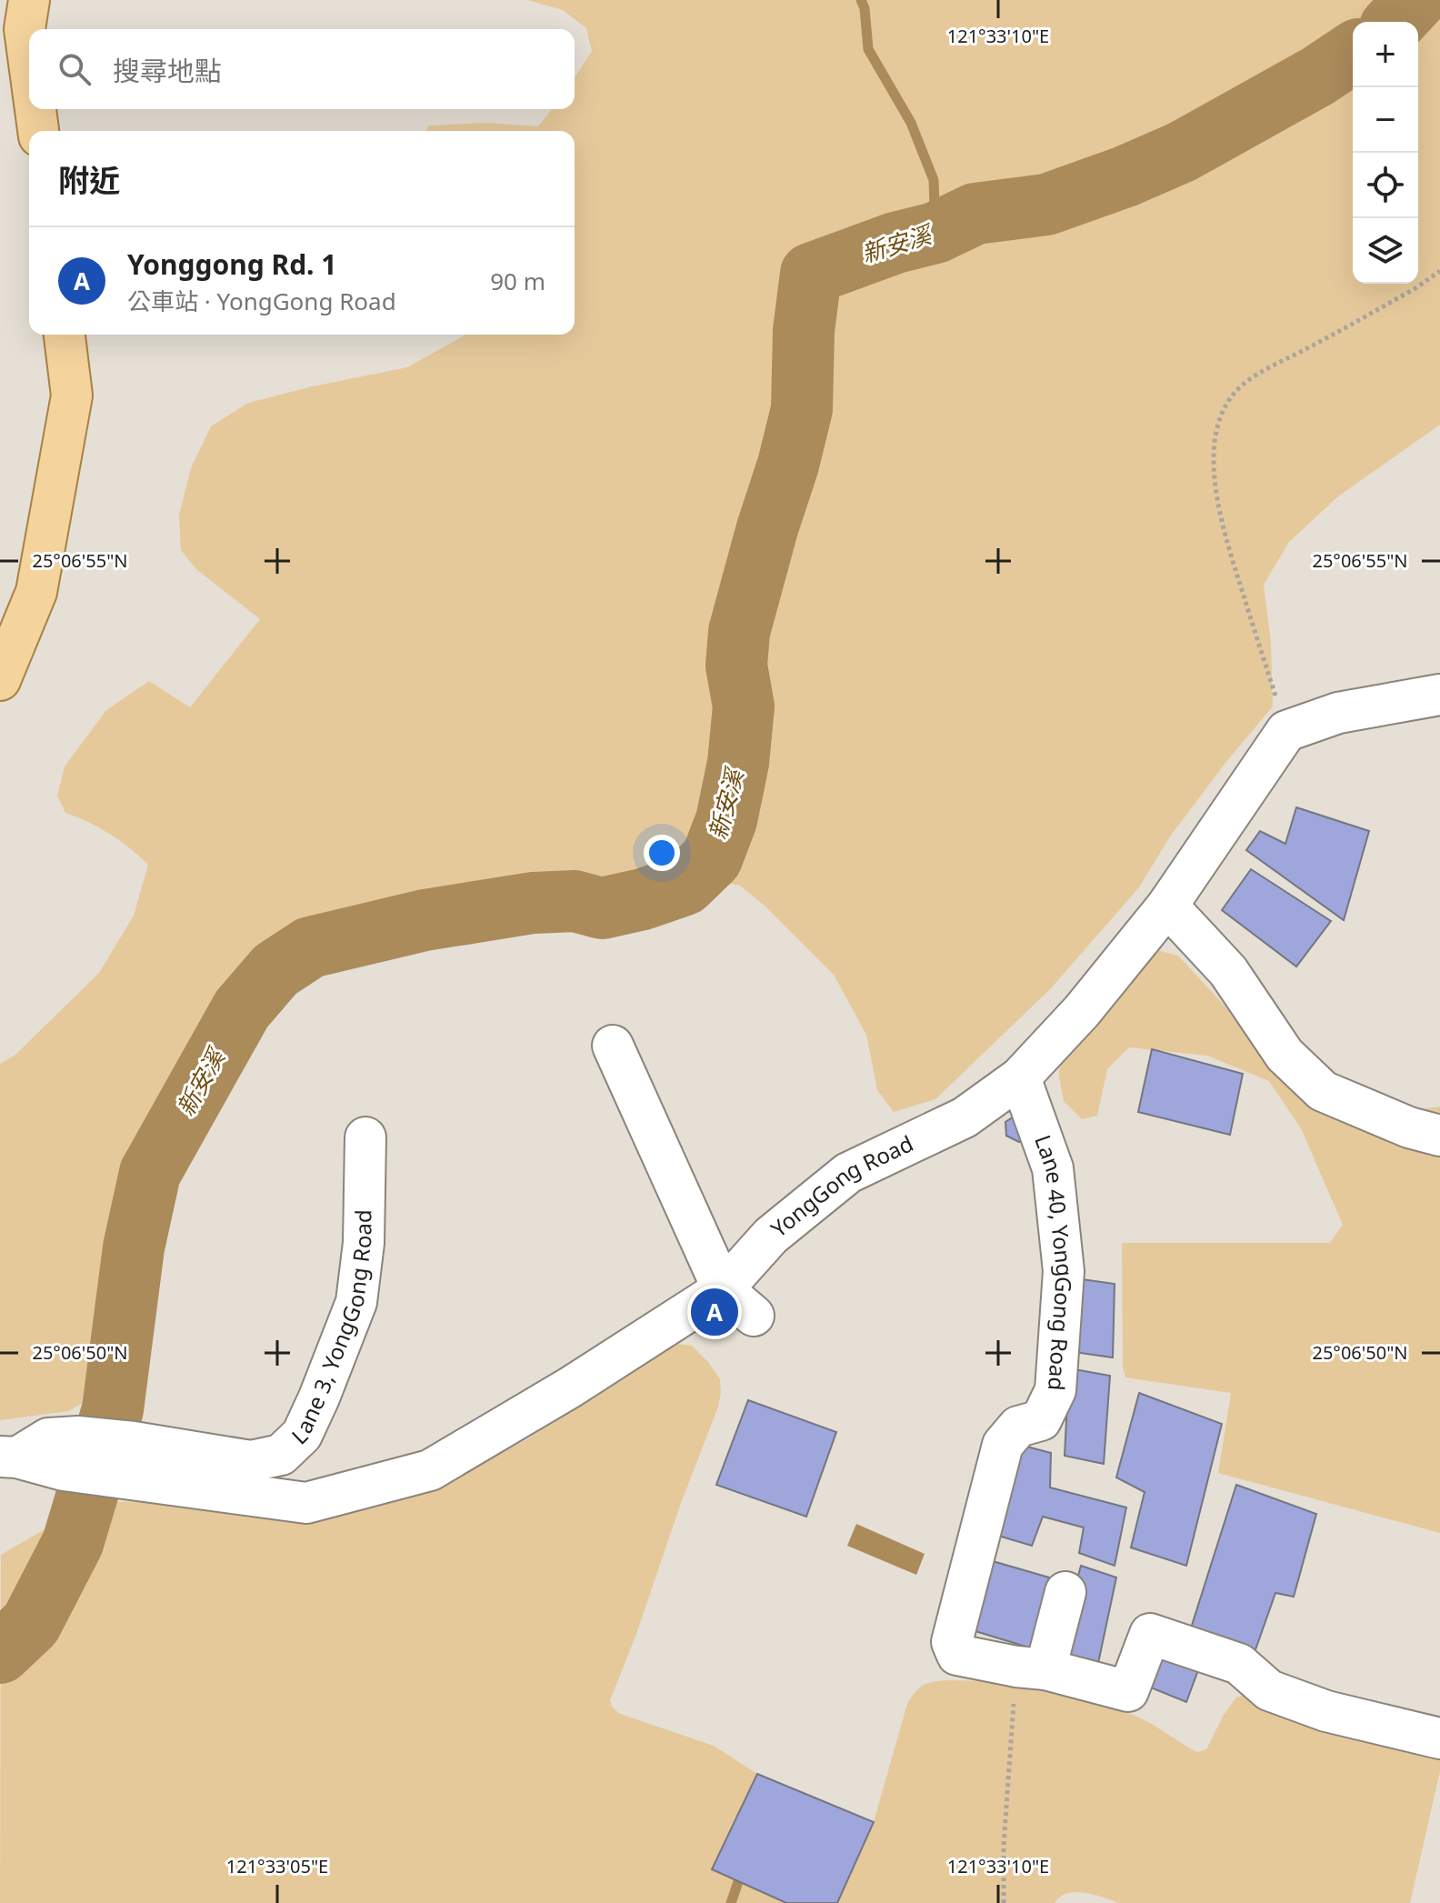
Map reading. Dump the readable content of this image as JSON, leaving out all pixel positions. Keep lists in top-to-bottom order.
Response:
{
  "streets": {
    "street": ["YongGong Road", "Lane 40, YongGong Road", "Lane 3, YongGong Road"]
  },
  "crossings": [
    ["YongGong Road", "Lane 40, YongGong Road"],
    ["YongGong Road", "Lane 3, YongGong Road"]
  ],
  "water": ["新安溪"],
  "page": {
    "map_buttons": ["+", "−"],
    "search": "搜尋地點",
    "heading": "附近",
    "list": [
      {
        "mark": "A",
        "name": "Yonggong Rd. 1",
        "note": "公車站 · YongGong Road",
        "value": "90 m"
      }
    ],
    "pins": "A"
  },
  "coordinates": [
    "121°33'10\"E",
    "25°06'55\"N",
    "25°06'50\"N",
    "121°33'05\"E"
  ]
}
